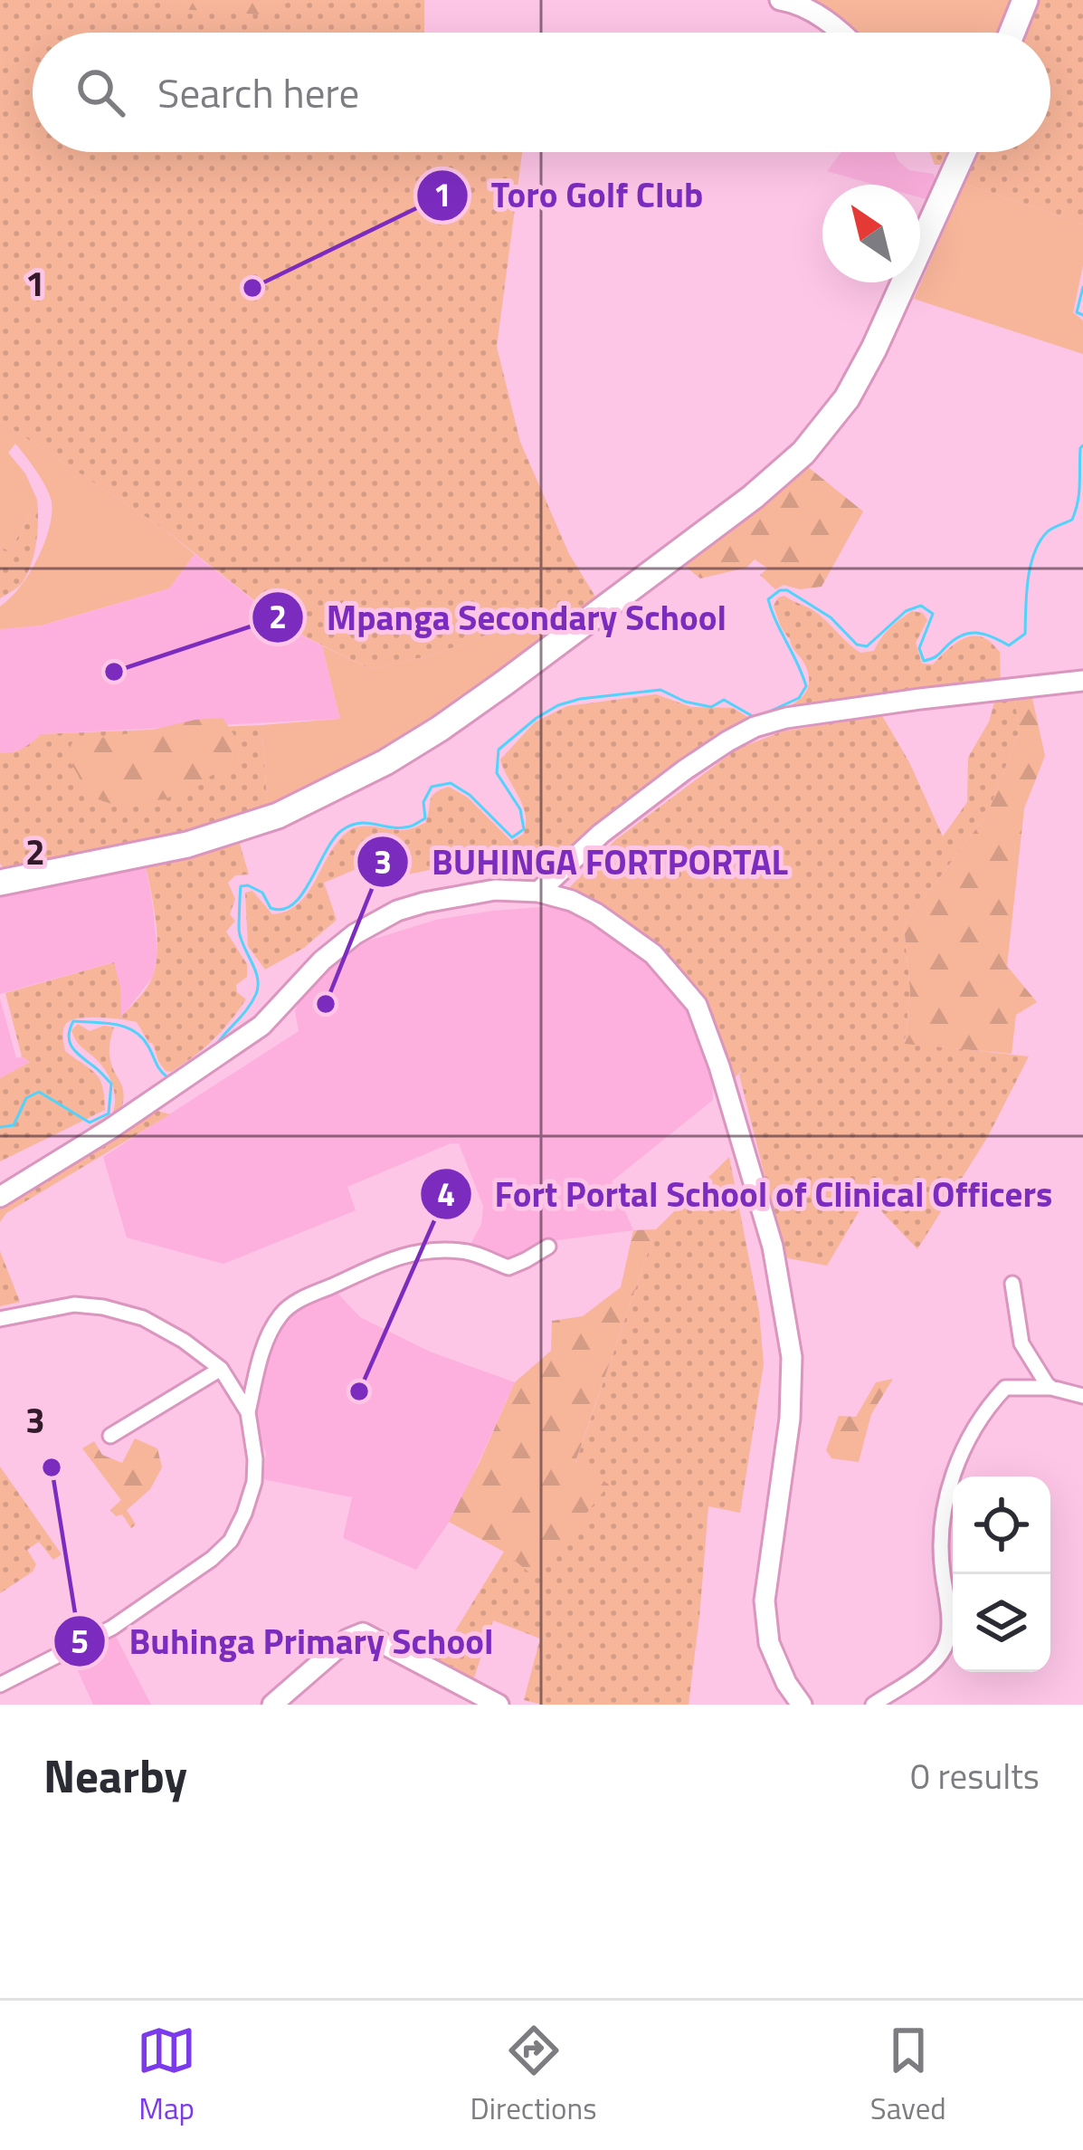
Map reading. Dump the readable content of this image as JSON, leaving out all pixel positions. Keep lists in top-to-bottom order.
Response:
{
  "places": [
    "Toro Golf Club",
    "Mpanga Secondary School",
    "BUHINGA FORTPORTAL",
    "Fort Portal School of Clinical Officers",
    "Buhinga Primary School"
  ],
  "north": "top left",
  "page": {
    "search": "Search here",
    "heading": ["Nearby", "0 results"],
    "nav": ["Map", "Directions", "Saved"]
  },
  "grid": {
    "rows": ["1", "2", "3"]
  }
}
